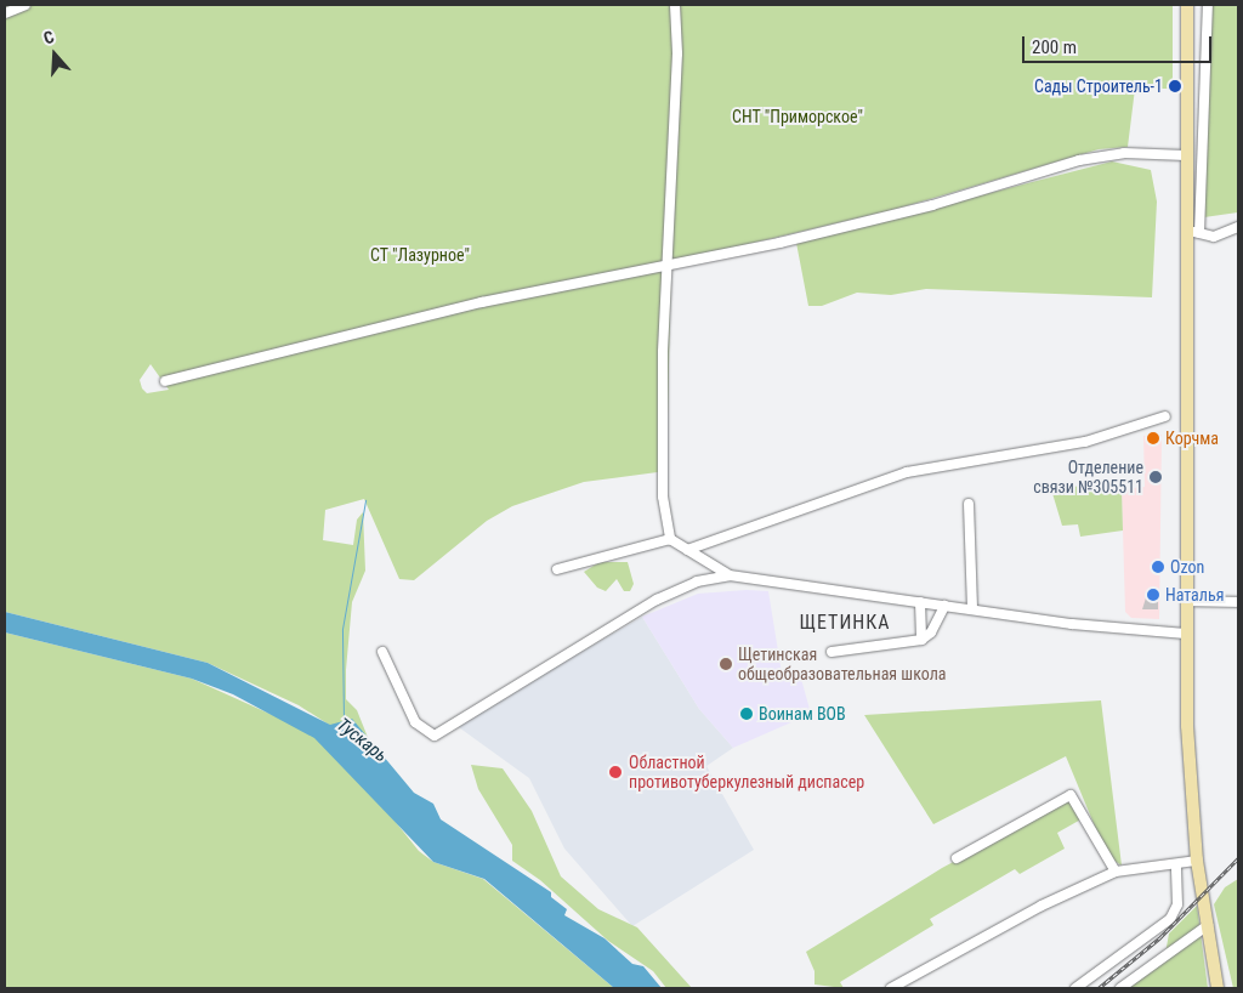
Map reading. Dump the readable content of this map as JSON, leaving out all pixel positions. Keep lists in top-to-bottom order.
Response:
{
  "districts": ["ЩЕТИНКА"],
  "water": ["Тускарь"],
  "parks": ["СНТ \"Приморское\"", "СТ \"Лазурное\""],
  "places": [
    "Сады Строитель-1",
    "Корчма",
    "Отделение связи №305511",
    "Ozon",
    "Наталья",
    "Щетинская общеобразовательная школа",
    "Воинам ВОВ",
    "Областной противотуберкулезный диспасер"
  ],
  "scale_bar": "200 m",
  "north": "top"
}
